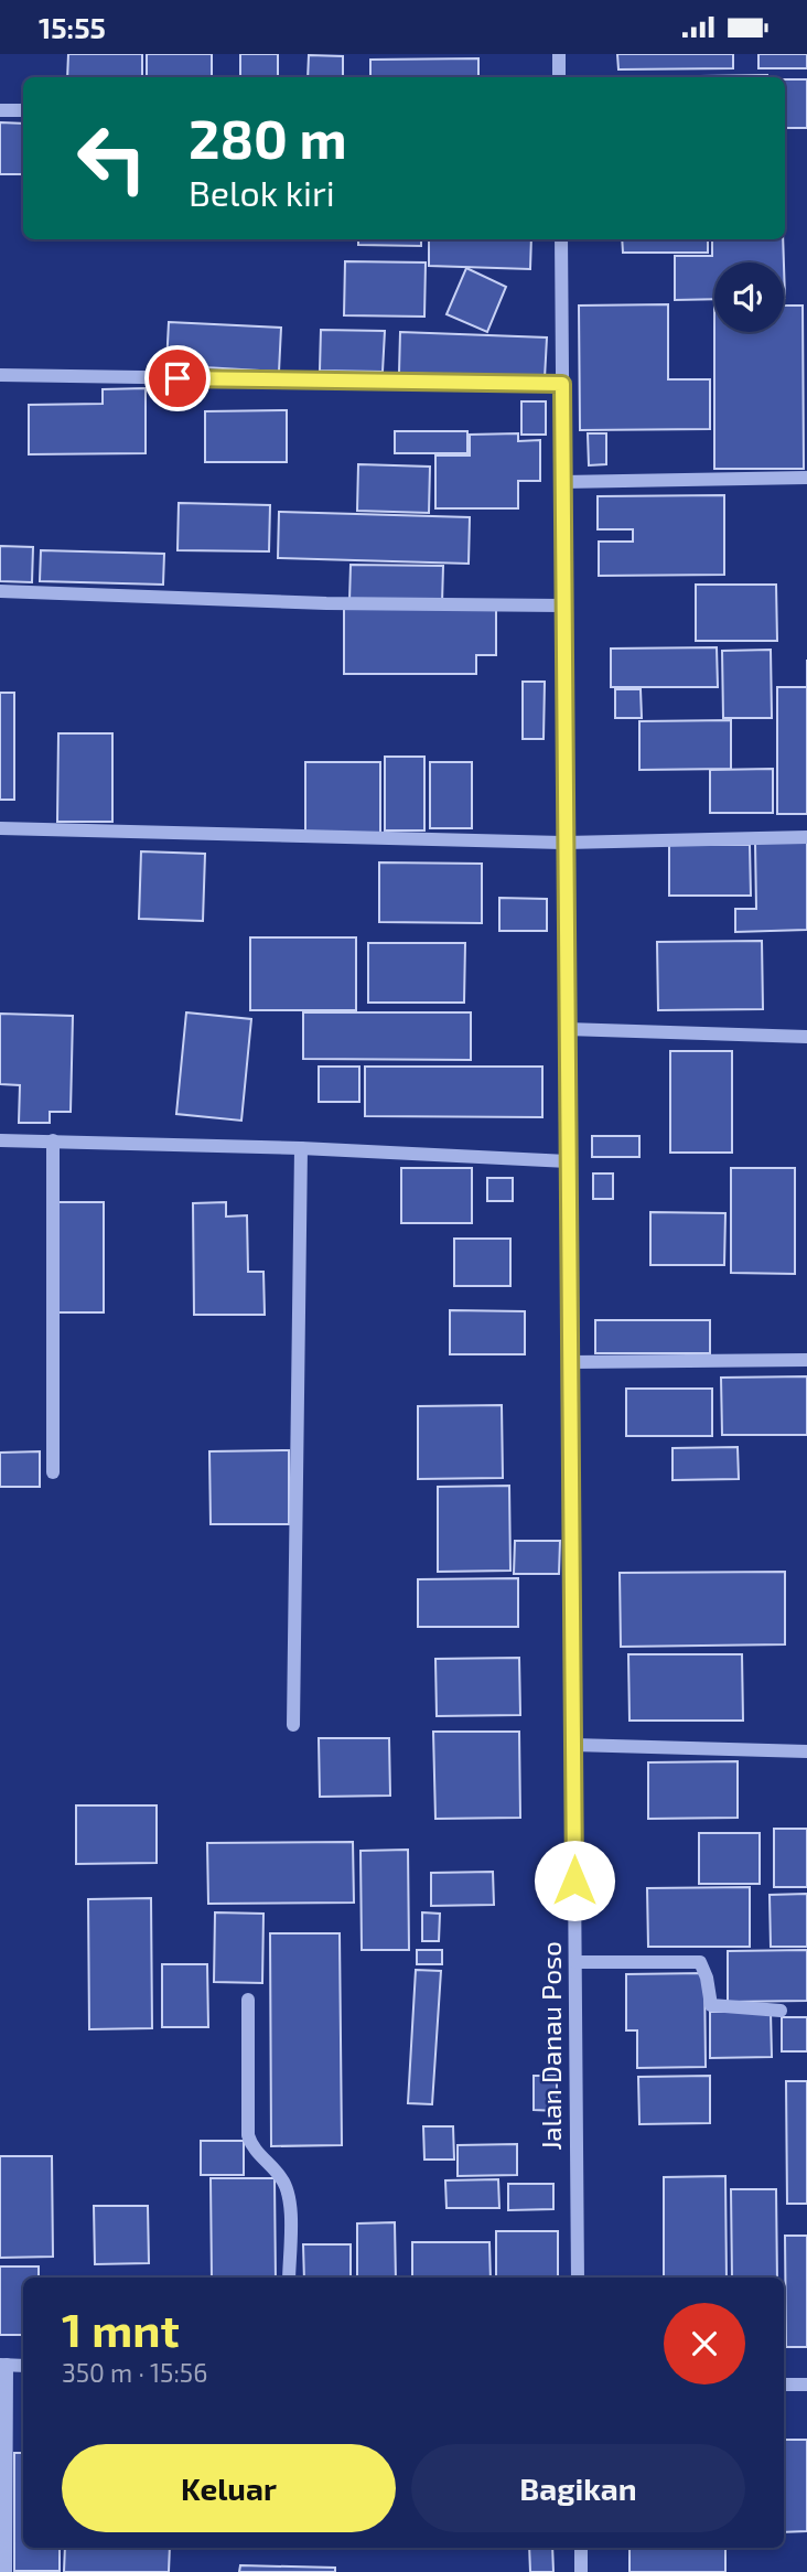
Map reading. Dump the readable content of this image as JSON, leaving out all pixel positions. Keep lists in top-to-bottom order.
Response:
{
  "streets": {
    "street": ["Jalan Danau Poso"]
  },
  "page": {
    "status": "15:55",
    "turn": ["280 m", "Belok kiri"],
    "heading": ["1 mnt", "350 m · 15:56"],
    "buttons": ["Keluar", "Bagikan"]
  }
}
